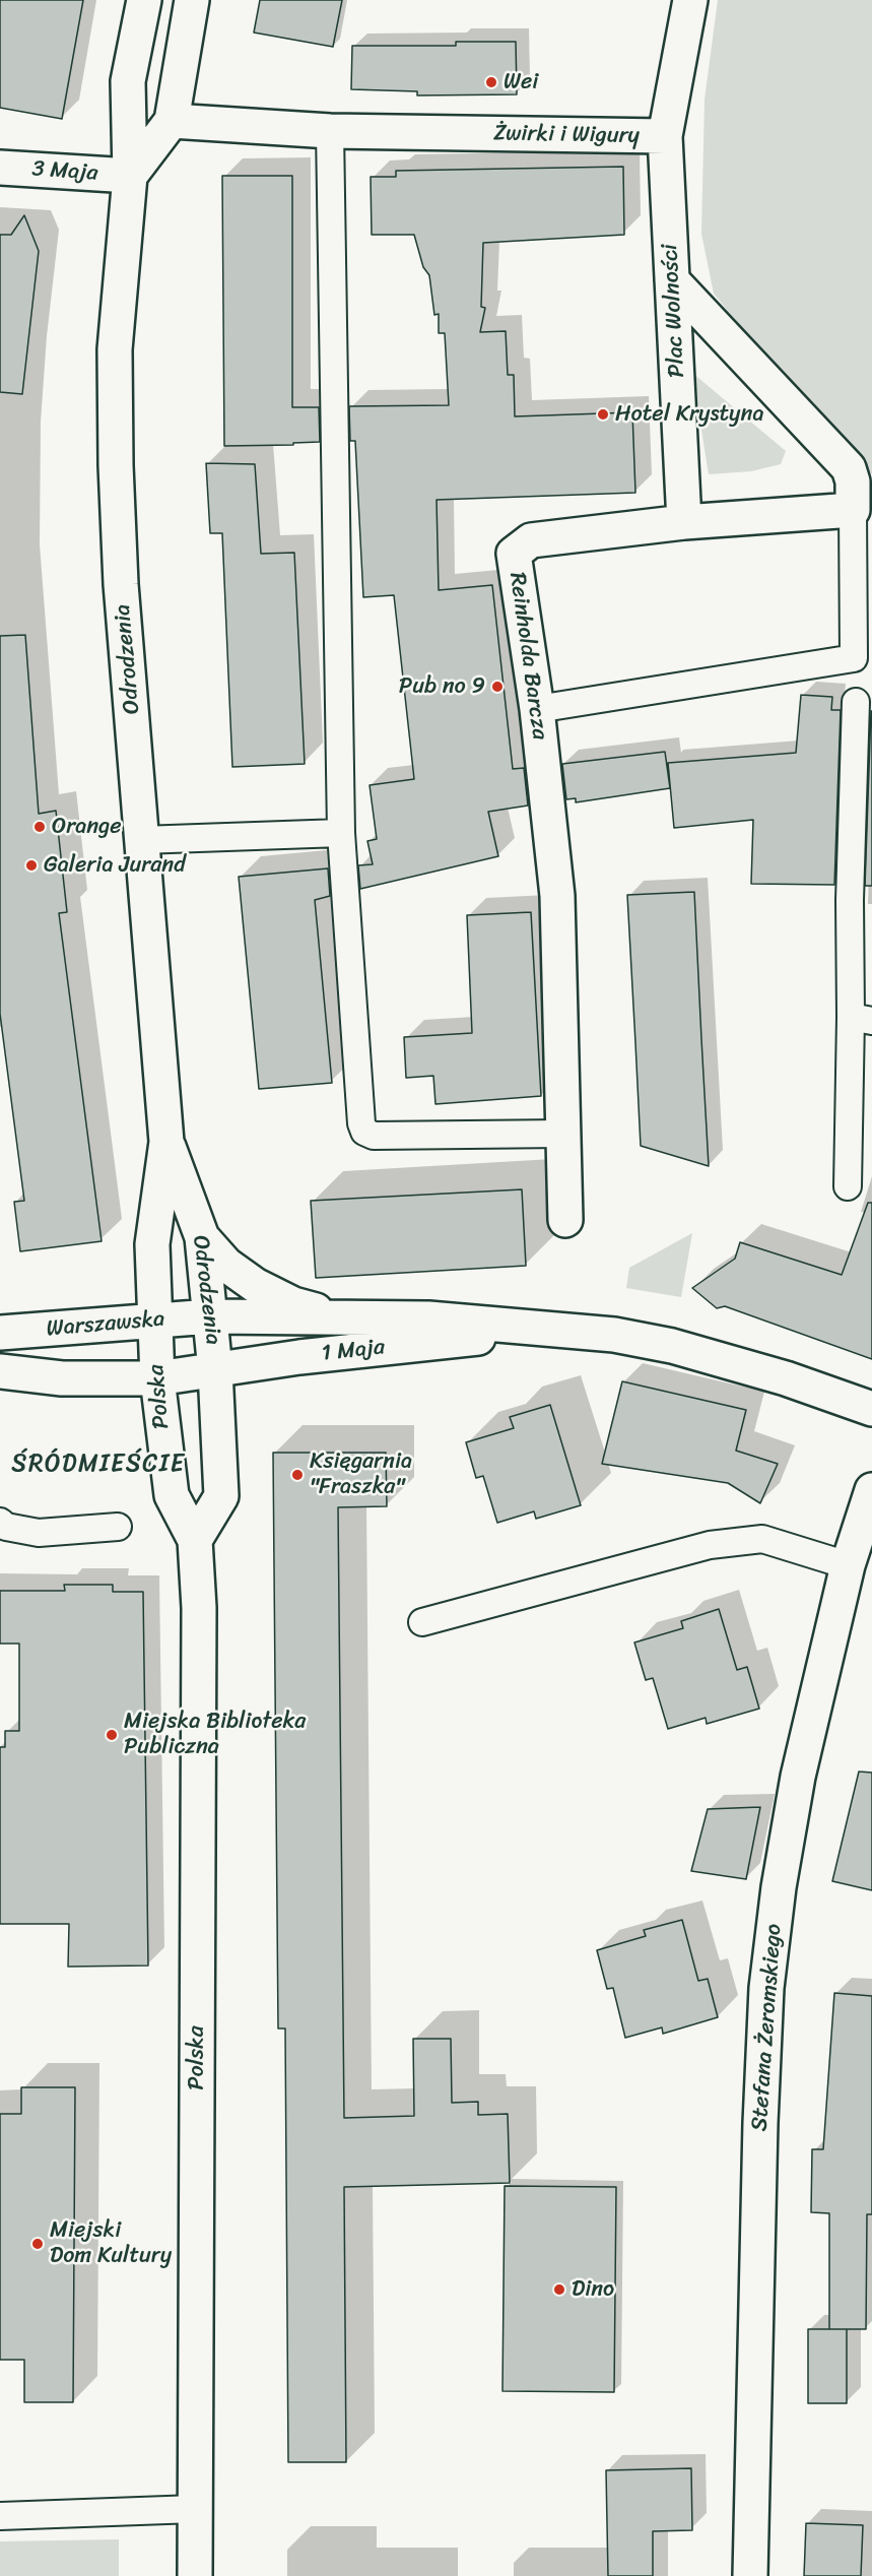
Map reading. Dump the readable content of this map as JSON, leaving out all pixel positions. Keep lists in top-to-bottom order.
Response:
{
  "streets": {
    "main road": [
      "Żwirki i Wigury",
      "3 Maja",
      "Plac Wolności",
      "Reinholda Barcza",
      "Odrodzenia",
      "Warszawska",
      "1 Maja",
      "Polska",
      "Stefana Żeromskiego"
    ]
  },
  "crossings": [
    ["Żwirki i Wigury", "Plac Wolności"],
    ["3 Maja", "Odrodzenia"],
    ["Plac Wolności", "Reinholda Barcza"],
    ["Odrodzenia", "Warszawska"],
    ["Odrodzenia", "1 Maja"],
    ["Odrodzenia", "Polska"],
    ["Warszawska", "1 Maja"],
    ["Warszawska", "Polska"],
    ["1 Maja", "Polska"]
  ],
  "districts": ["ŚRÓDMIEŚCIE"],
  "places": [
    "Wei",
    "Hotel Krystyna",
    "Pub no 9",
    "Orange",
    "Galeria Jurand",
    "Księgarnia \"Fraszka\"",
    "Miejska Biblioteka Publiczna",
    "Miejski Dom Kultury",
    "Dino"
  ]
}
